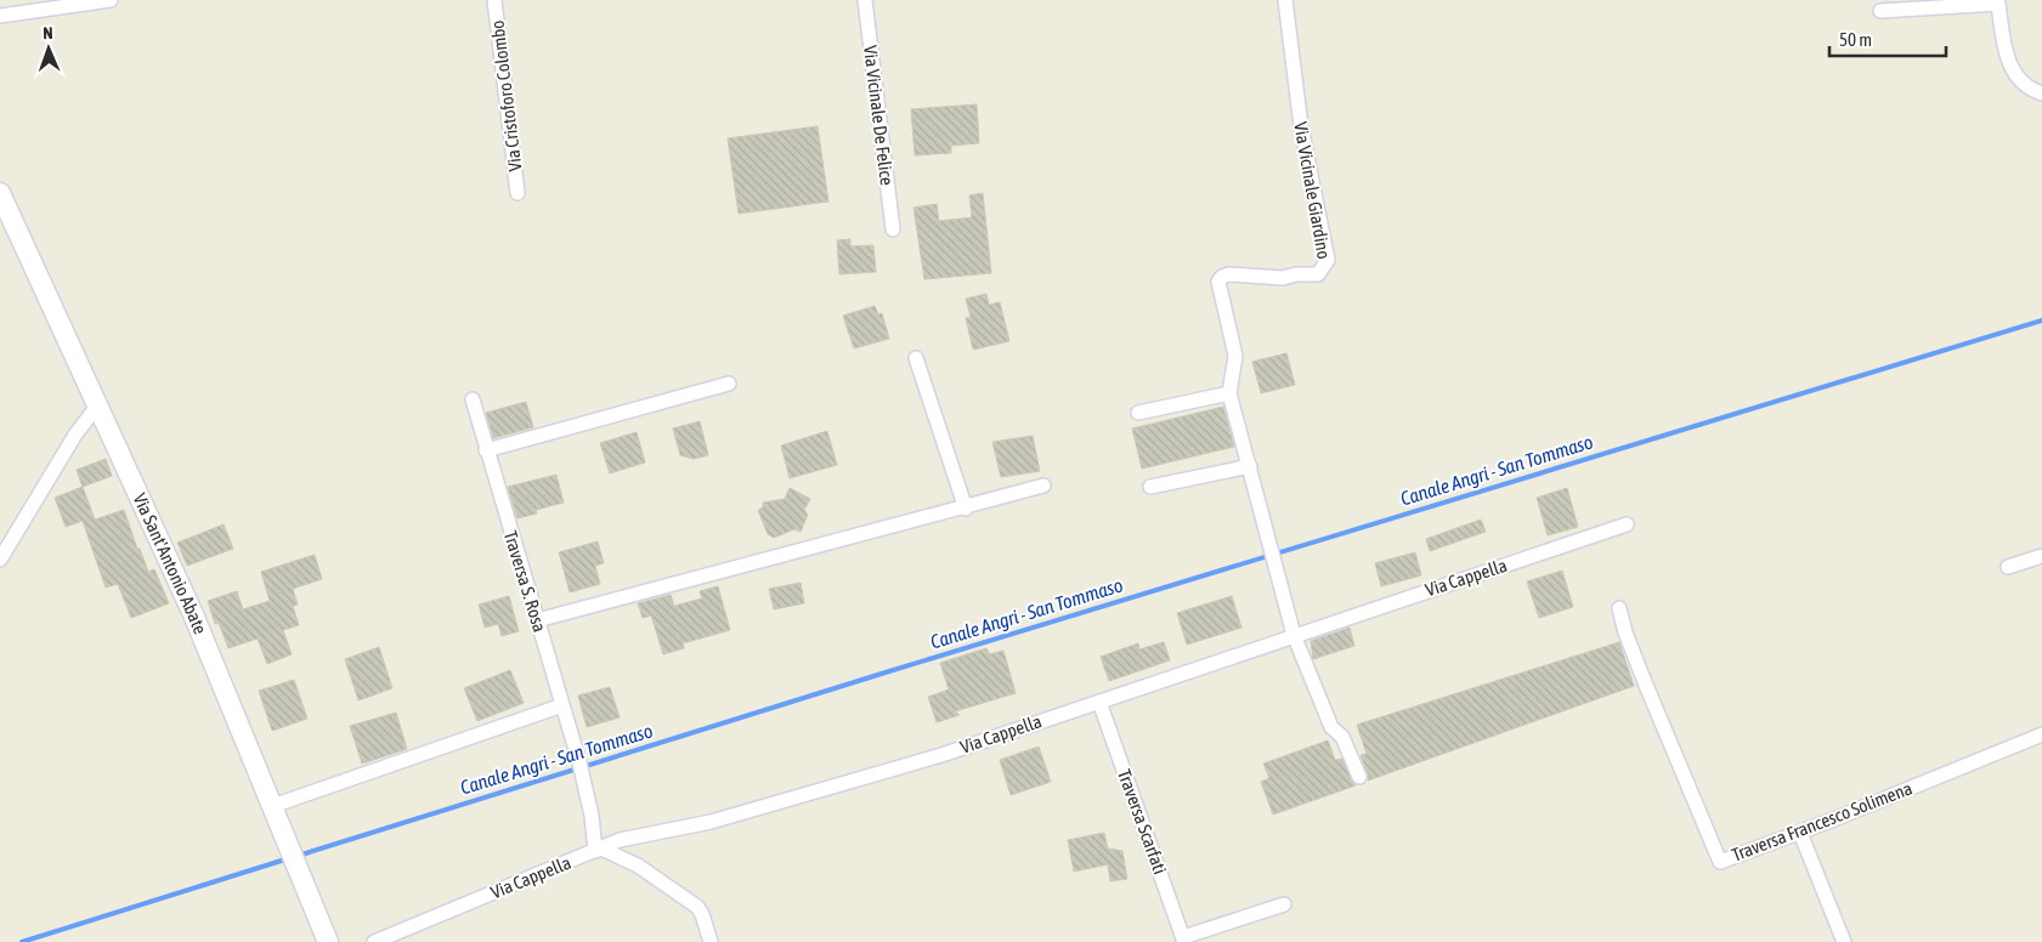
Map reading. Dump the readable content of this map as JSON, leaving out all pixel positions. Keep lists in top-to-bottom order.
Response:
{
  "streets": {
    "street": [
      "Via Cristoforo Colombo",
      "Via Vicinale De Felice",
      "Via Vicinale Giardino",
      "Via Sant'Antonio Abate",
      "Via Cappella",
      "Traversa S. Rosa",
      "Traversa Scarfati",
      "Traversa Francesco Solimena"
    ]
  },
  "crossings": [
    ["Via Vicinale Giardino", "Via Cappella"],
    ["Via Cappella", "Traversa S. Rosa"],
    ["Via Cappella", "Traversa Scarfati"]
  ],
  "water": ["Canale Angri - San Tommaso"],
  "scale_bar": "50 m",
  "north": "top"
}
